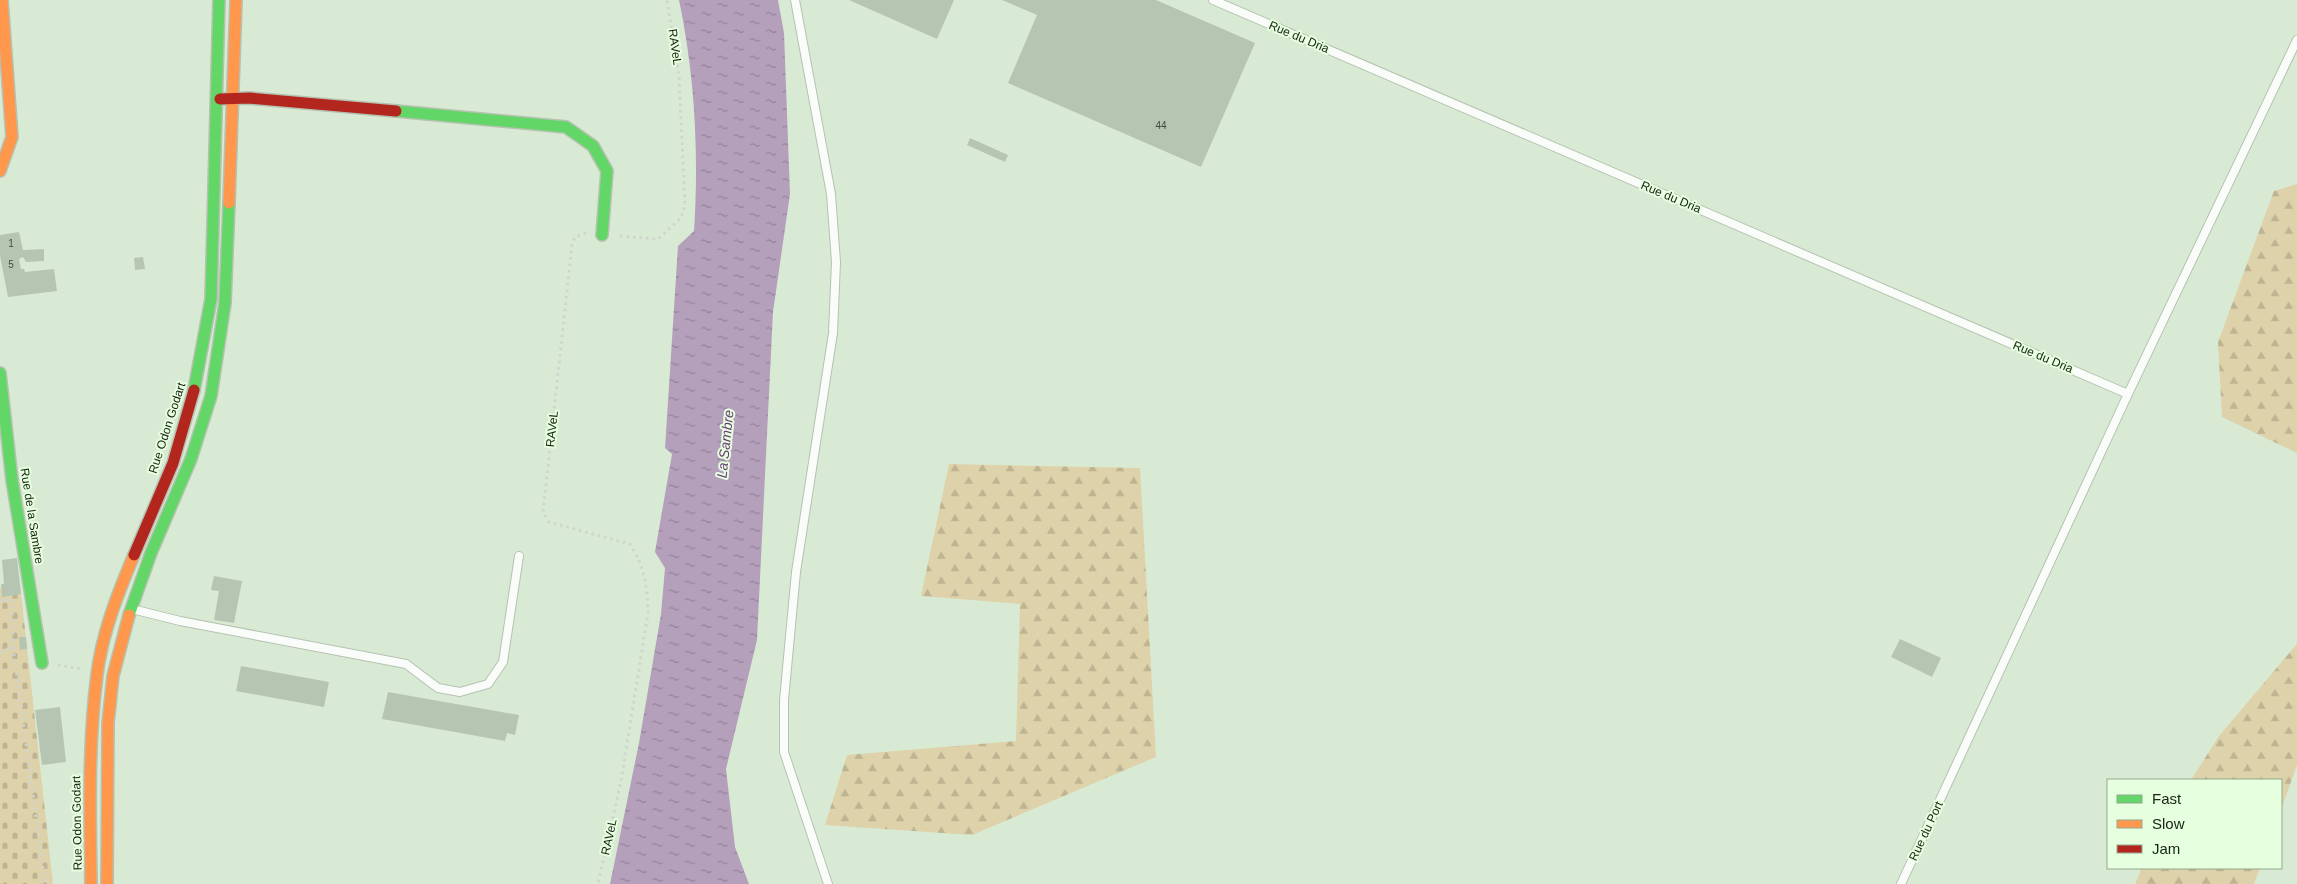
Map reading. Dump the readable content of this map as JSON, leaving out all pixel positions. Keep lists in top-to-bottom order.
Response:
{
  "streets": {
    "main road": ["Rue Odon Godart", "Rue de la Sambre"],
    "lane": ["Rue du Dria", "Rue du Port"],
    "path": ["RAVeL"]
  },
  "crossings": [
    ["Rue du Dria", "Rue du Port"]
  ],
  "water": ["La Sambre"],
  "house_numbers": ["44", "1", "5"],
  "legend": ["Fast", "Slow", "Jam"]
}
